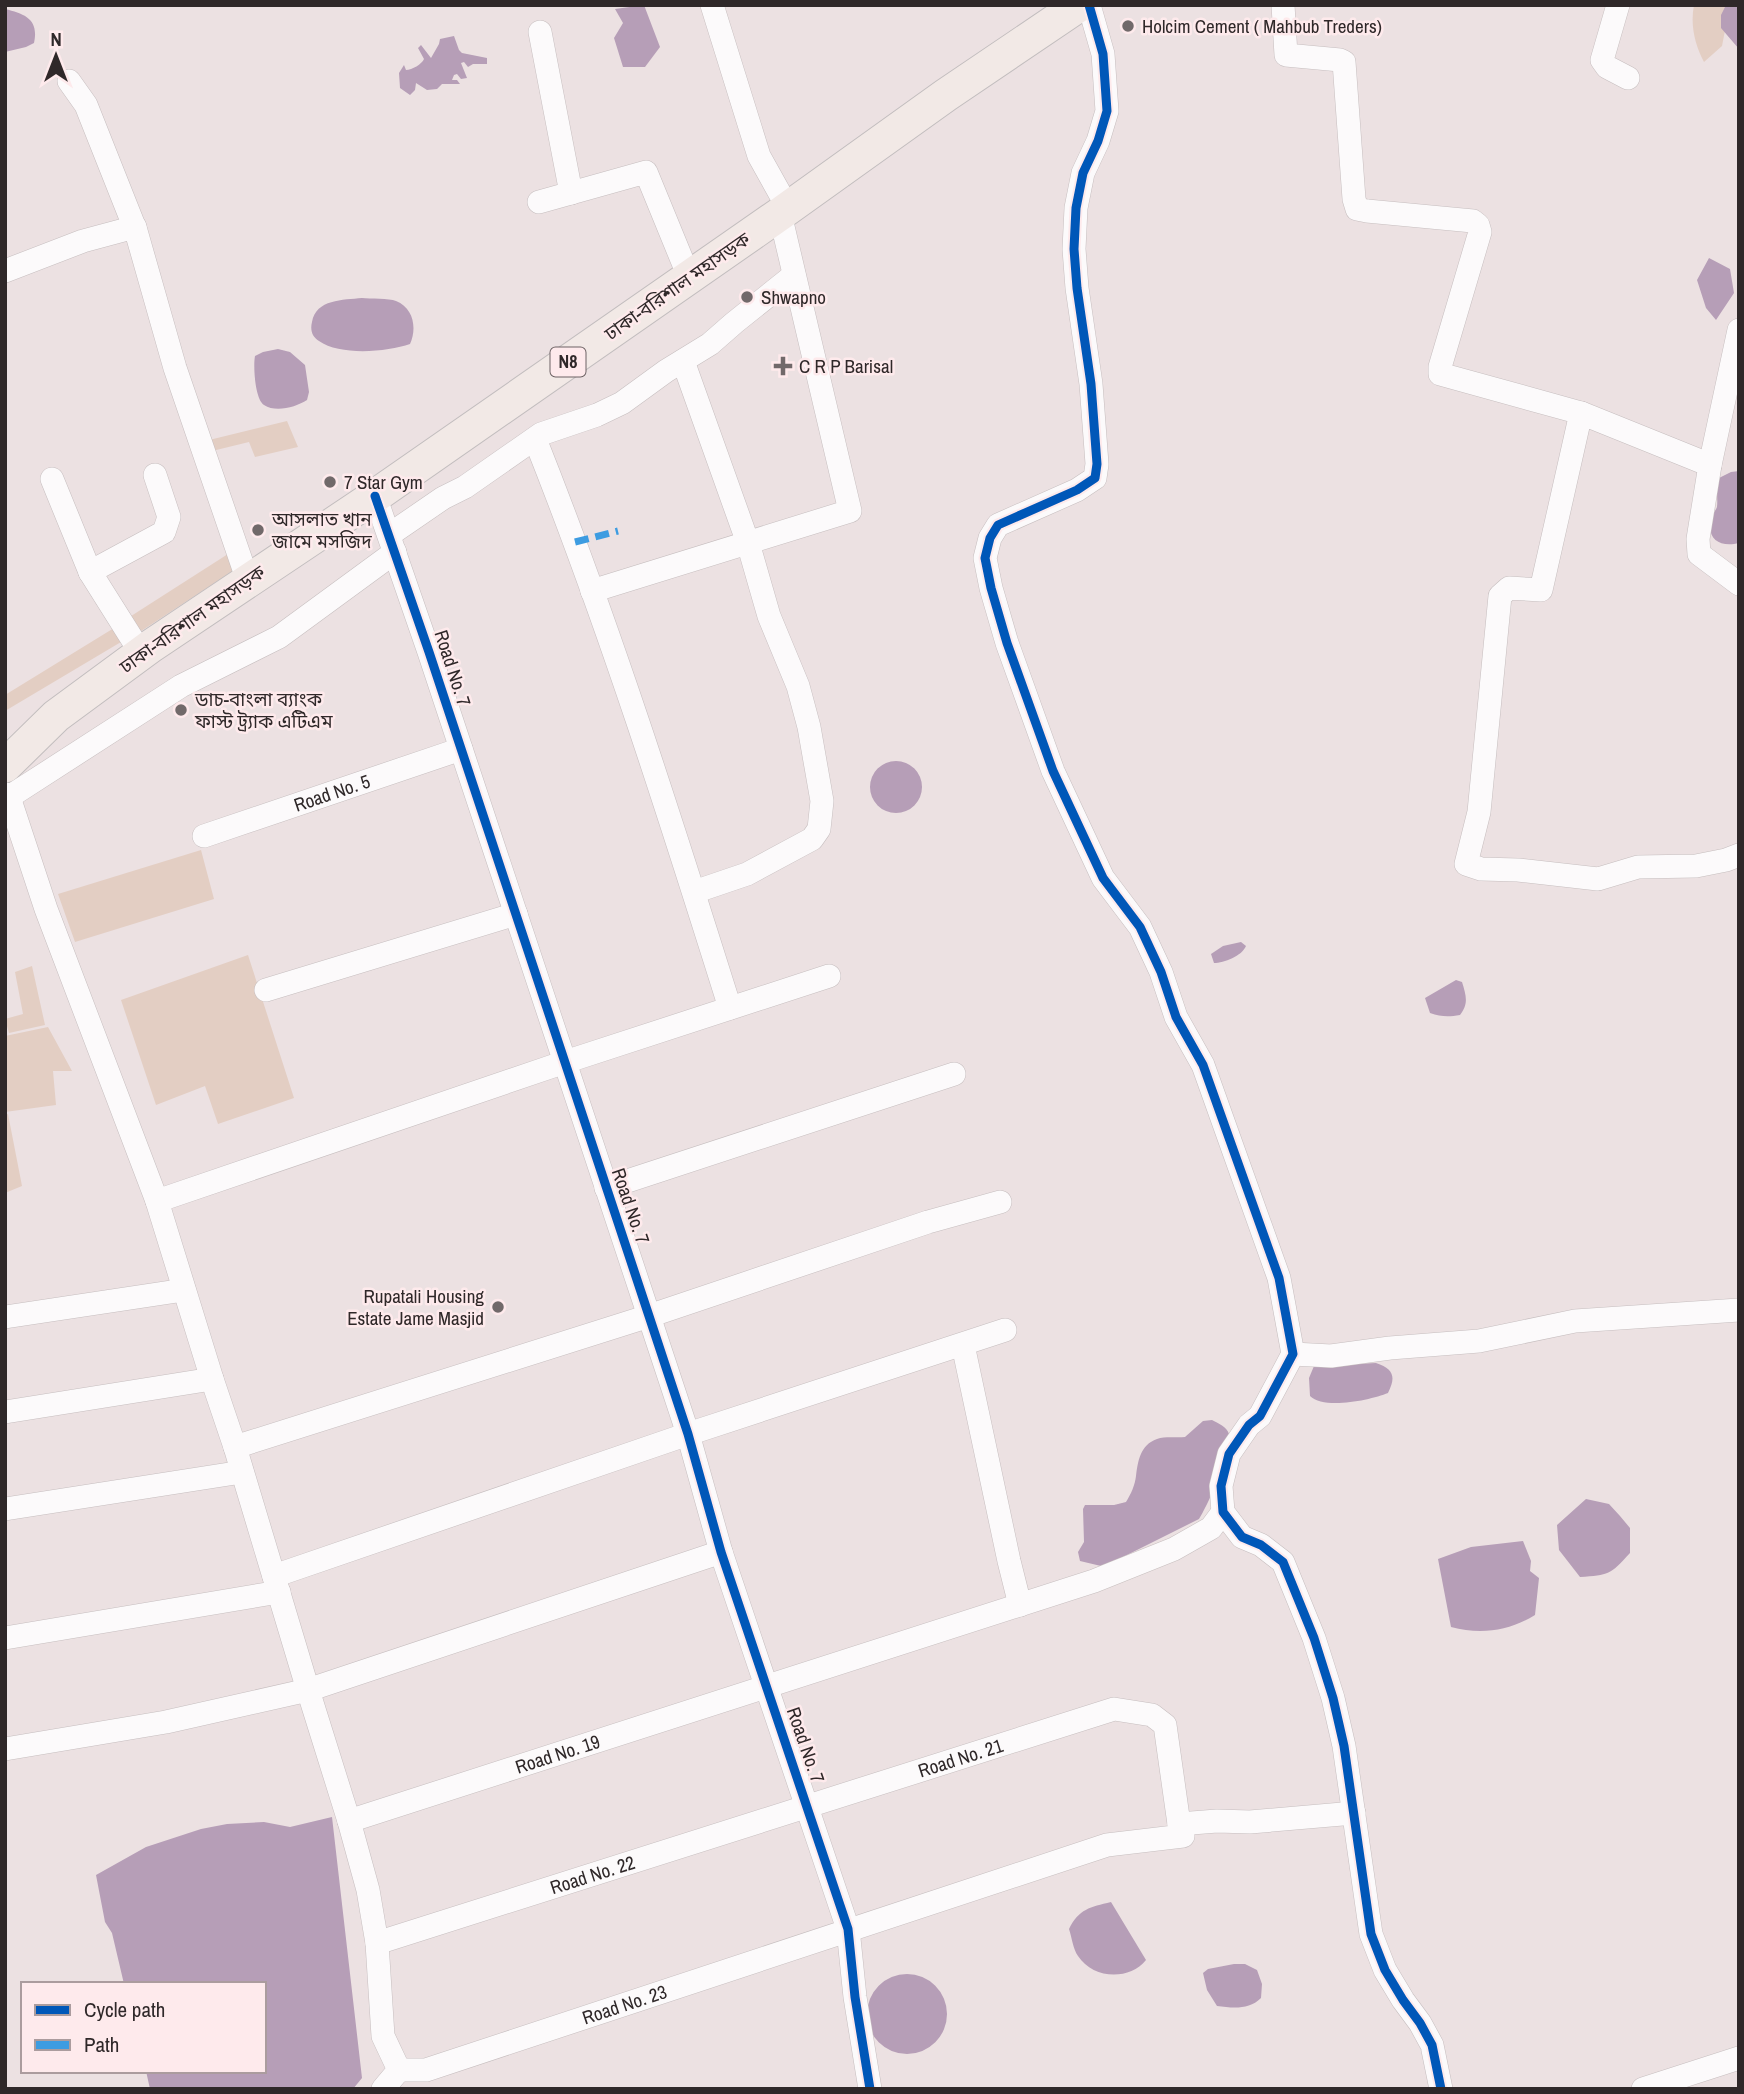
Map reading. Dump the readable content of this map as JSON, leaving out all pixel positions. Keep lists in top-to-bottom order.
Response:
{
  "streets": {
    "highway": ["ঢাকা-বরিশাল মহাসড়ক", "N8"],
    "street": [
      "Road No. 7",
      "Road No. 5",
      "Road No. 19",
      "Road No. 21",
      "Road No. 22",
      "Road No. 23"
    ]
  },
  "crossings": [
    ["ঢাকা-বরিশাল মহাসড়ক", "N8"],
    ["ঢাকা-বরিশাল মহাসড়ক", "Road No. 7"],
    ["Road No. 7", "Road No. 5"],
    ["Road No. 7", "Road No. 19"],
    ["Road No. 7", "Road No. 21"],
    ["Road No. 7", "Road No. 22"],
    ["Road No. 7", "Road No. 23"],
    ["Road No. 21", "Road No. 22"],
    ["Road No. 21", "Road No. 23"]
  ],
  "places": {
    "other": [
      "Holcim Cement ( Mahbub Treders)",
      "Shwapno",
      "7 Star Gym",
      "আসলাত খান জামে মসজিদ",
      "ডাচ-বাংলা ব্যাংক ফাস্ট ট্র্যাক এটিএম",
      "Rupatali Housing Estate Jame Masjid"
    ],
    "health": ["C R P Barisal"]
  },
  "legend": ["Cycle path", "Path"],
  "north": "top"
}
